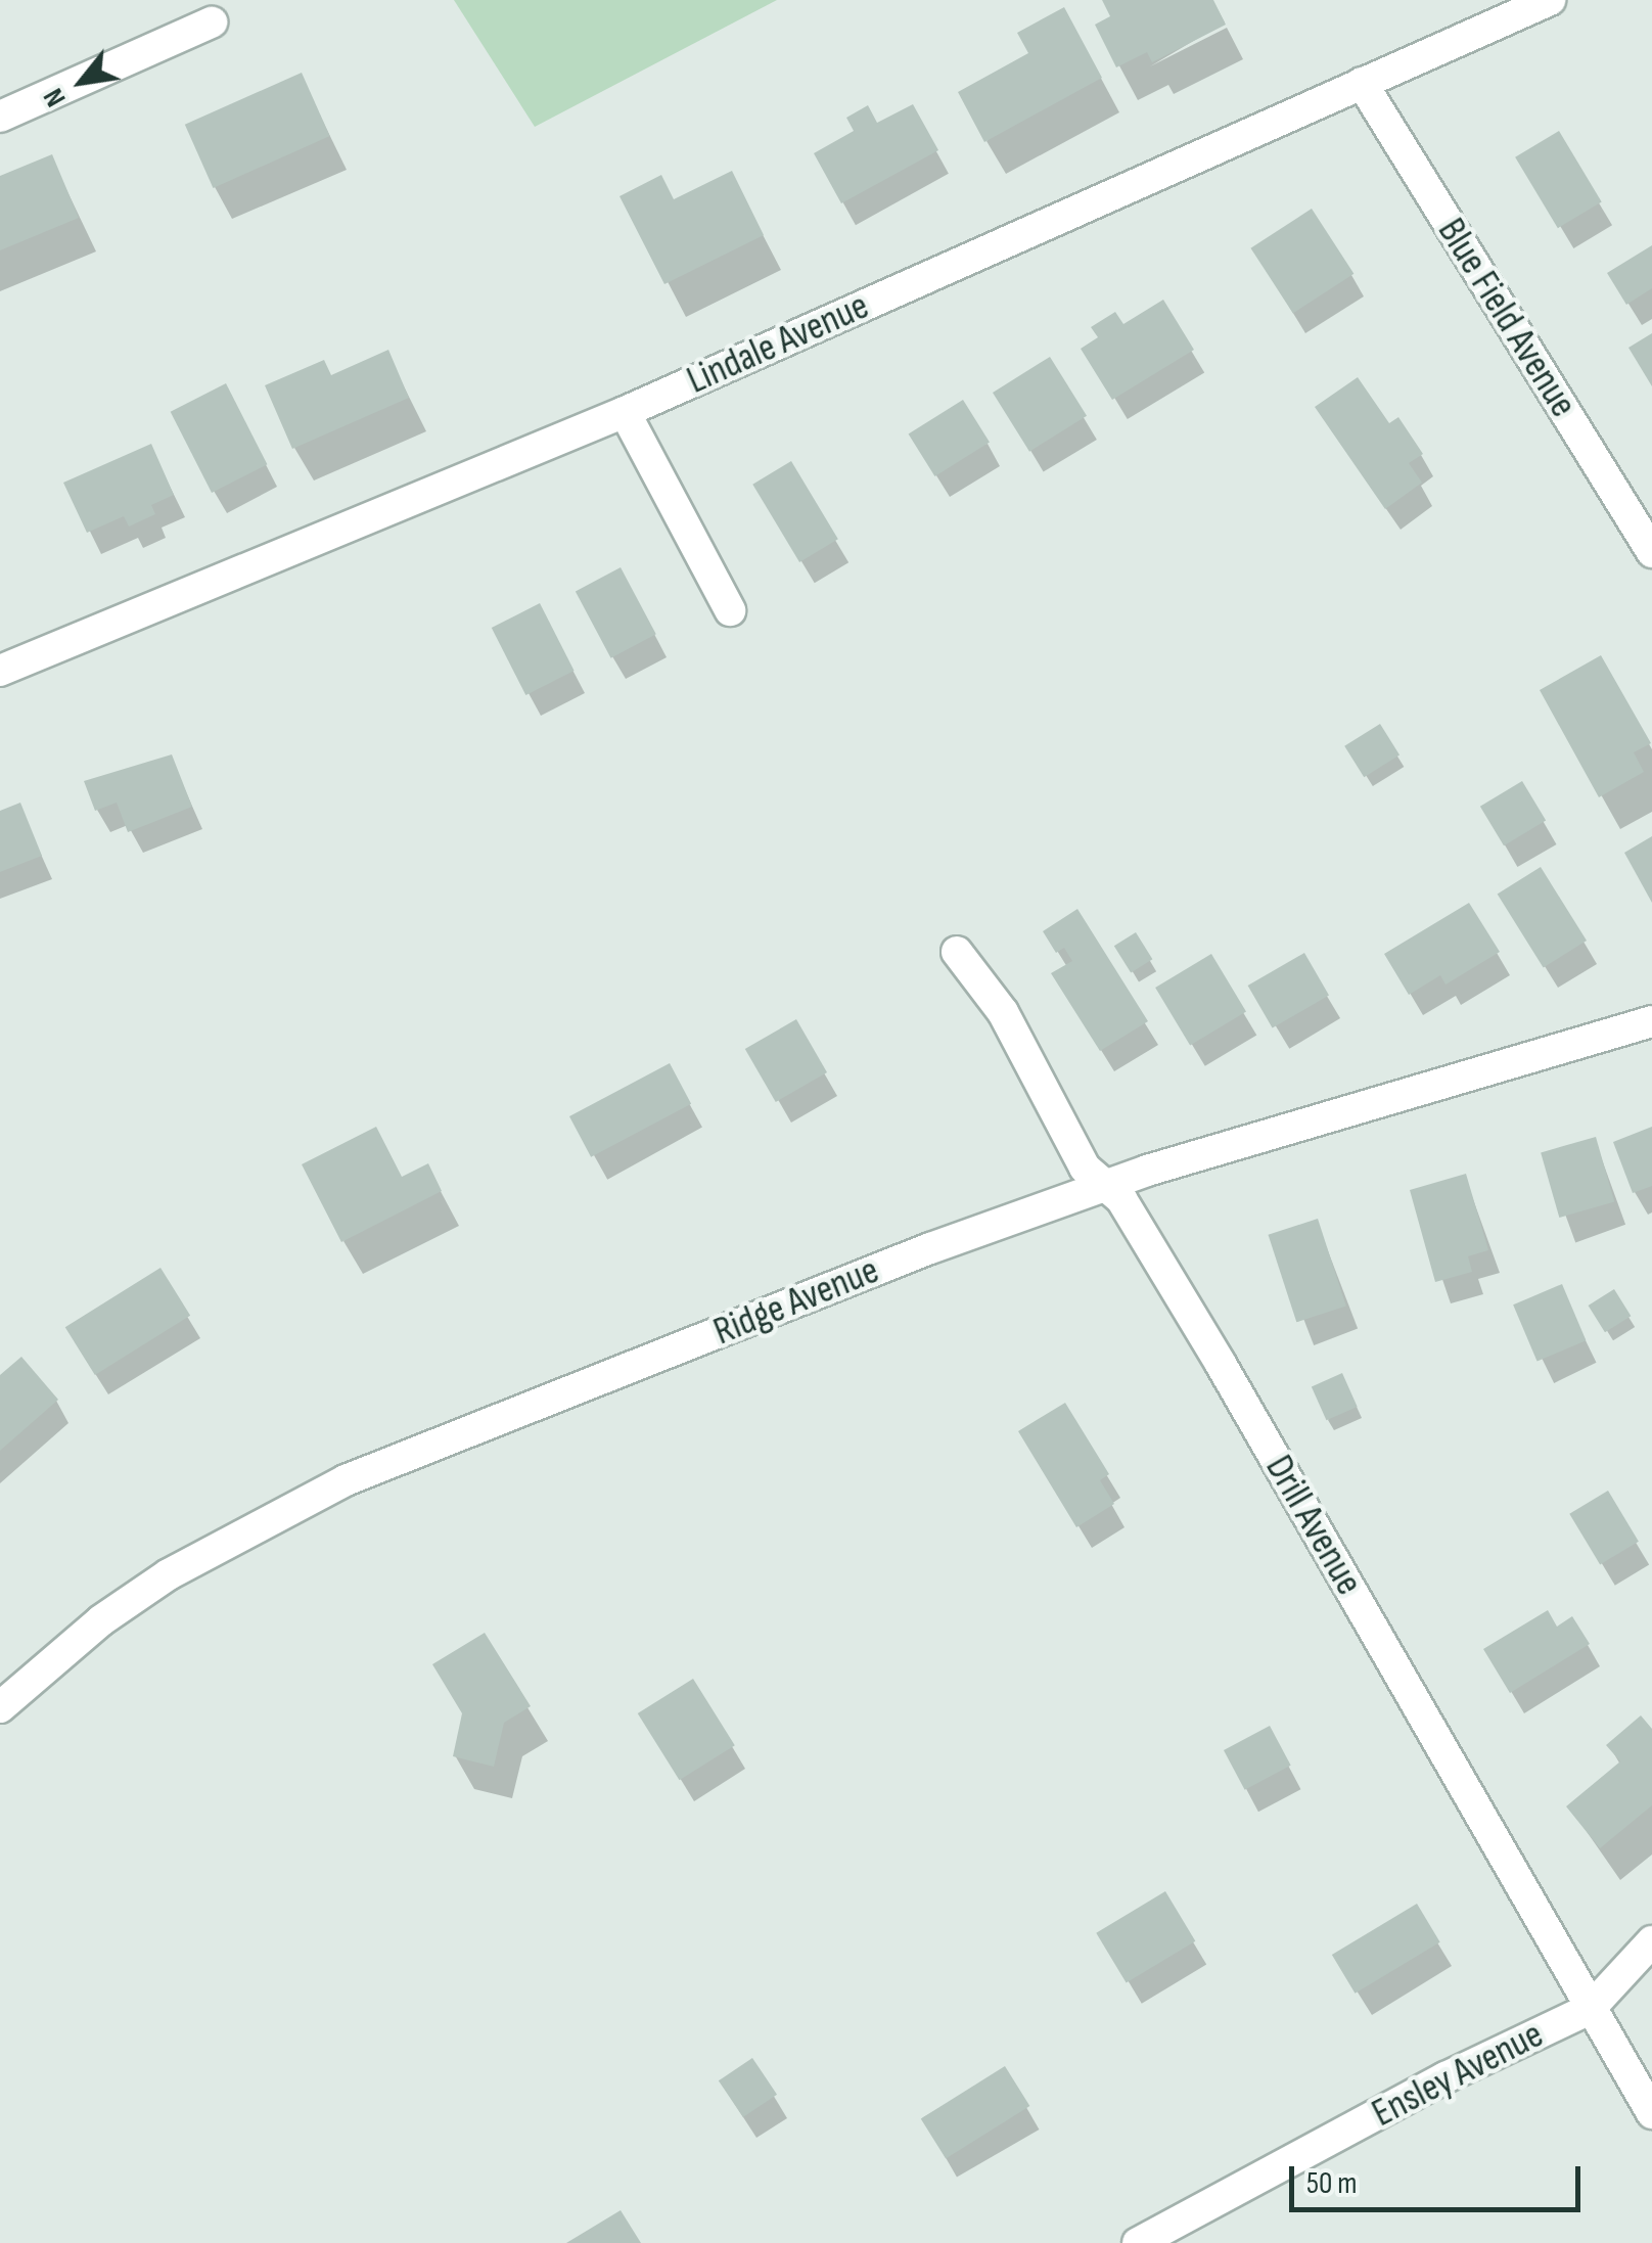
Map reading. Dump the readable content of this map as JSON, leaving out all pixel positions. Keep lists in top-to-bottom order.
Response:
{
  "streets": {
    "street": [
      "Blue Field Avenue",
      "Lindale Avenue",
      "Ridge Avenue",
      "Drill Avenue",
      "Ensley Avenue"
    ]
  },
  "crossings": [
    ["Blue Field Avenue", "Lindale Avenue"],
    ["Ridge Avenue", "Drill Avenue"],
    ["Drill Avenue", "Ensley Avenue"]
  ],
  "scale_bar": "50 m",
  "north": "bottom left"
}
